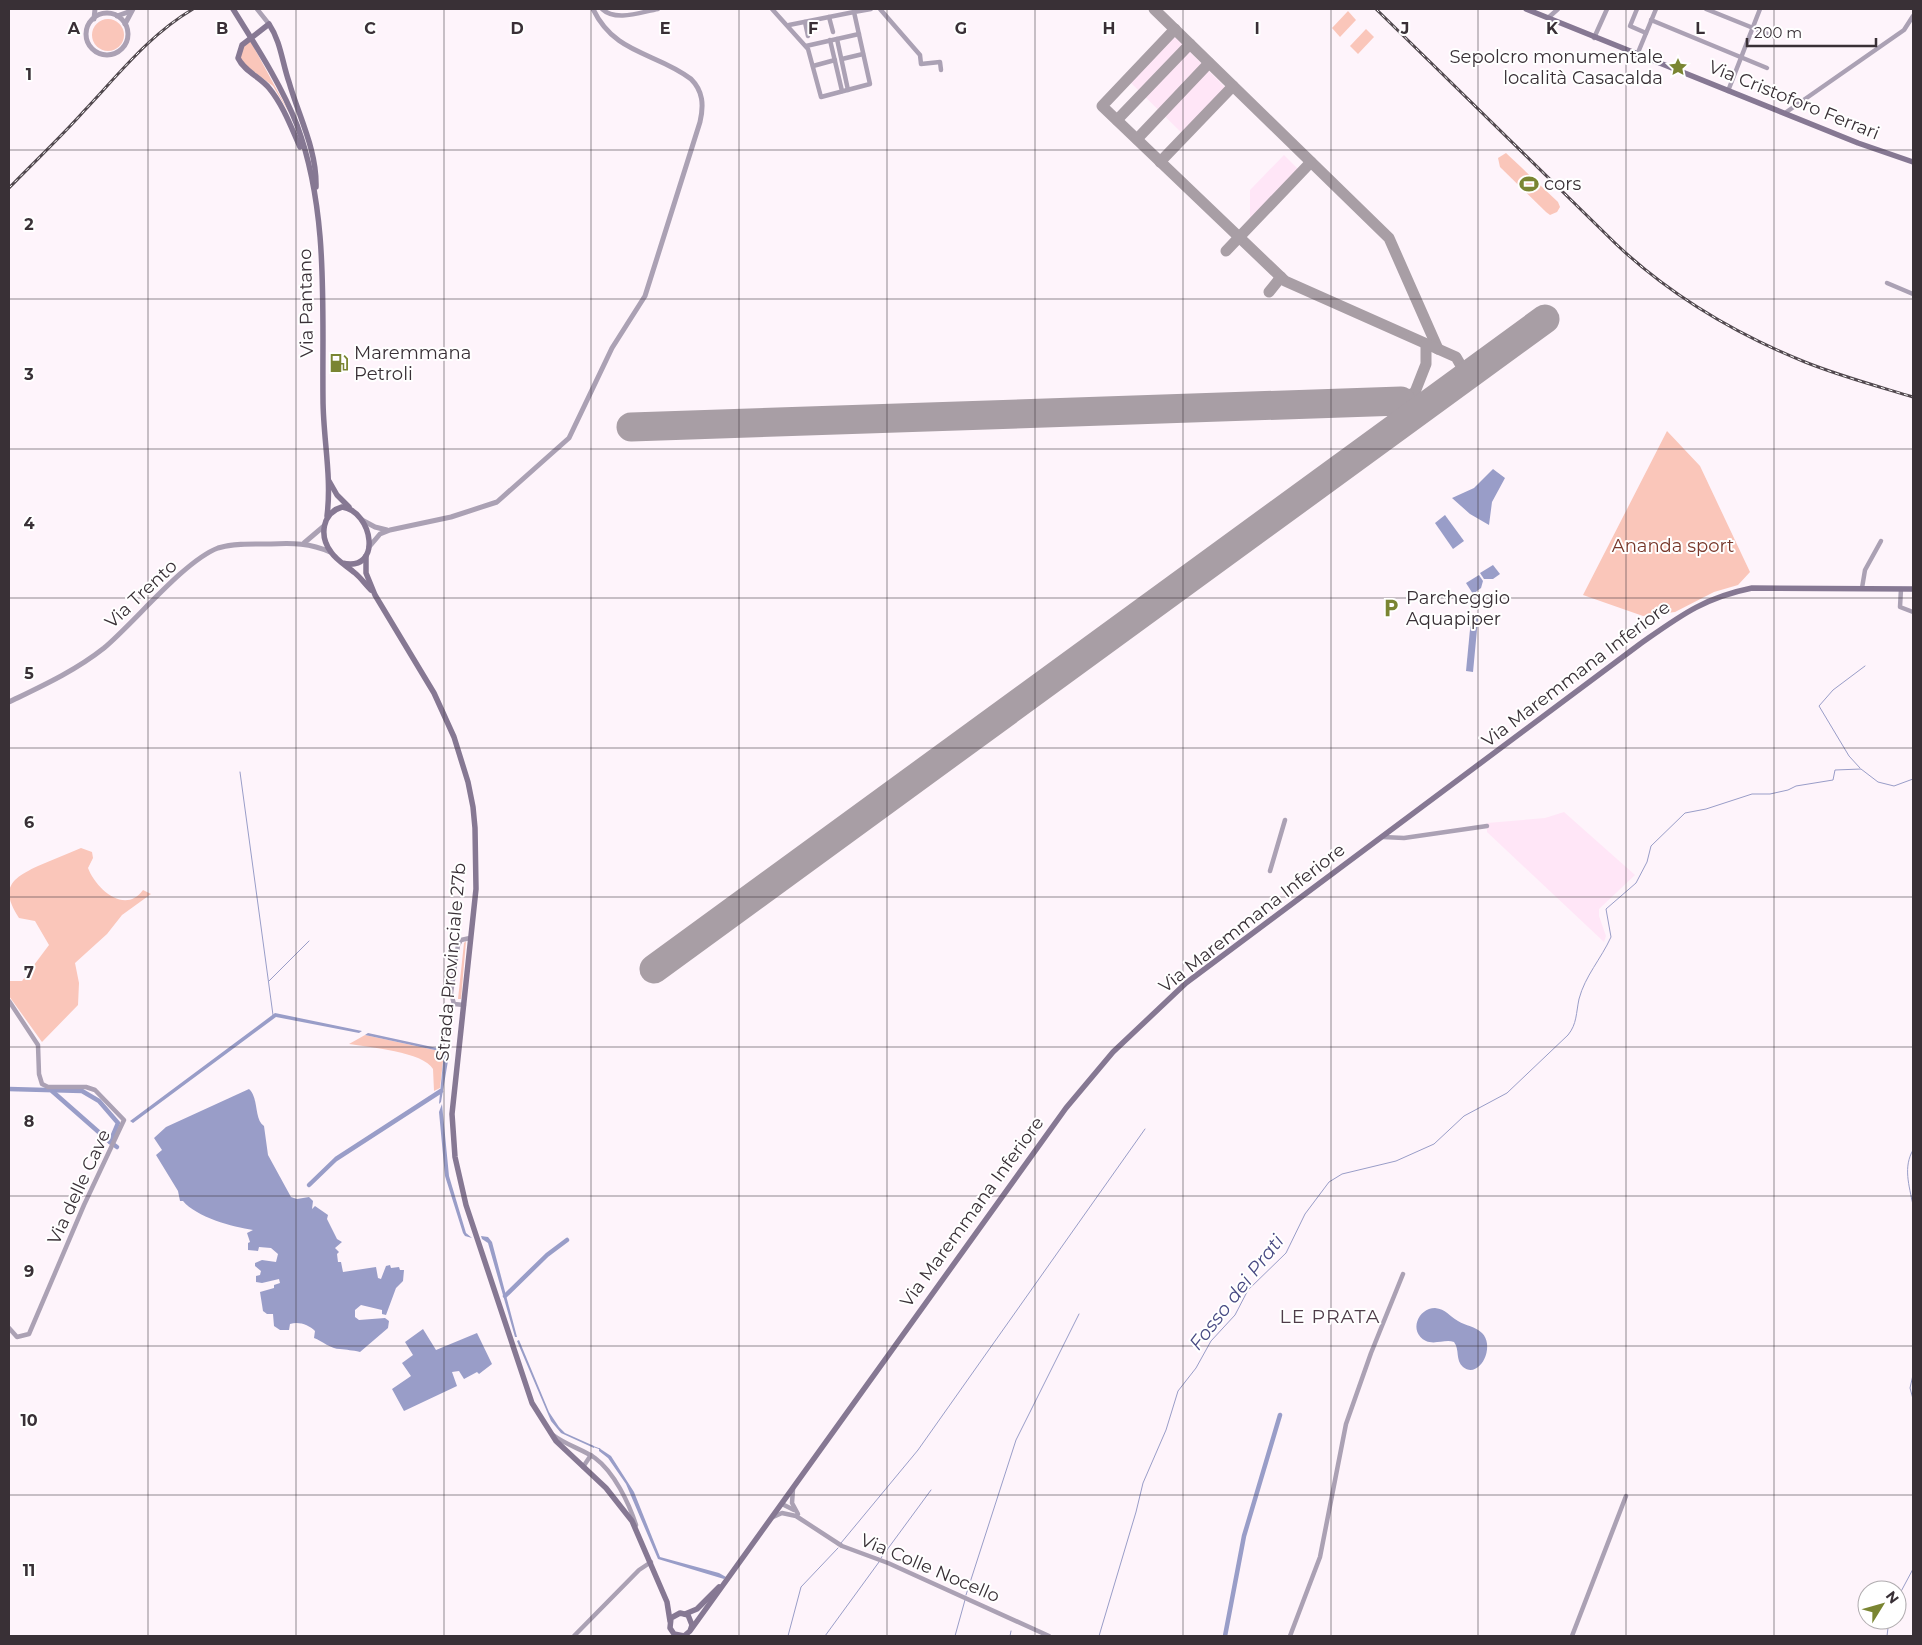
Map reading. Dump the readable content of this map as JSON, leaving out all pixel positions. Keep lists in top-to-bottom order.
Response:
{
  "streets": {
    "main road": [
      "Via Cristoforo Ferrari",
      "Via Pantano",
      "Via Maremmana Inferiore",
      "Strada Provinciale 27b"
    ],
    "street": ["Via Trento", "Via delle Cave", "Via Colle Nocello"]
  },
  "crossings": [
    ["Via Pantano", "Via Trento"],
    ["Via Maremmana Inferiore", "Via Colle Nocello"]
  ],
  "districts": ["LE PRATA"],
  "water": ["Fosso dei Prati"],
  "parks": ["Ananda sport"],
  "places": {
    "place": ["Sepolcro monumentale località Casacalda"],
    "sports": ["cors"],
    "fuel station": ["Maremmana Petroli"],
    "parking": ["Parcheggio Aquapiper"]
  },
  "scale_bar": "200 m",
  "north": "top right",
  "grid": {
    "columns": [
      "A",
      "B",
      "C",
      "D",
      "E",
      "F",
      "G",
      "H",
      "I",
      "J",
      "K",
      "L"
    ],
    "rows": [
      "1",
      "2",
      "3",
      "4",
      "5",
      "6",
      "7",
      "8",
      "9",
      "10",
      "11"
    ]
  }
}
